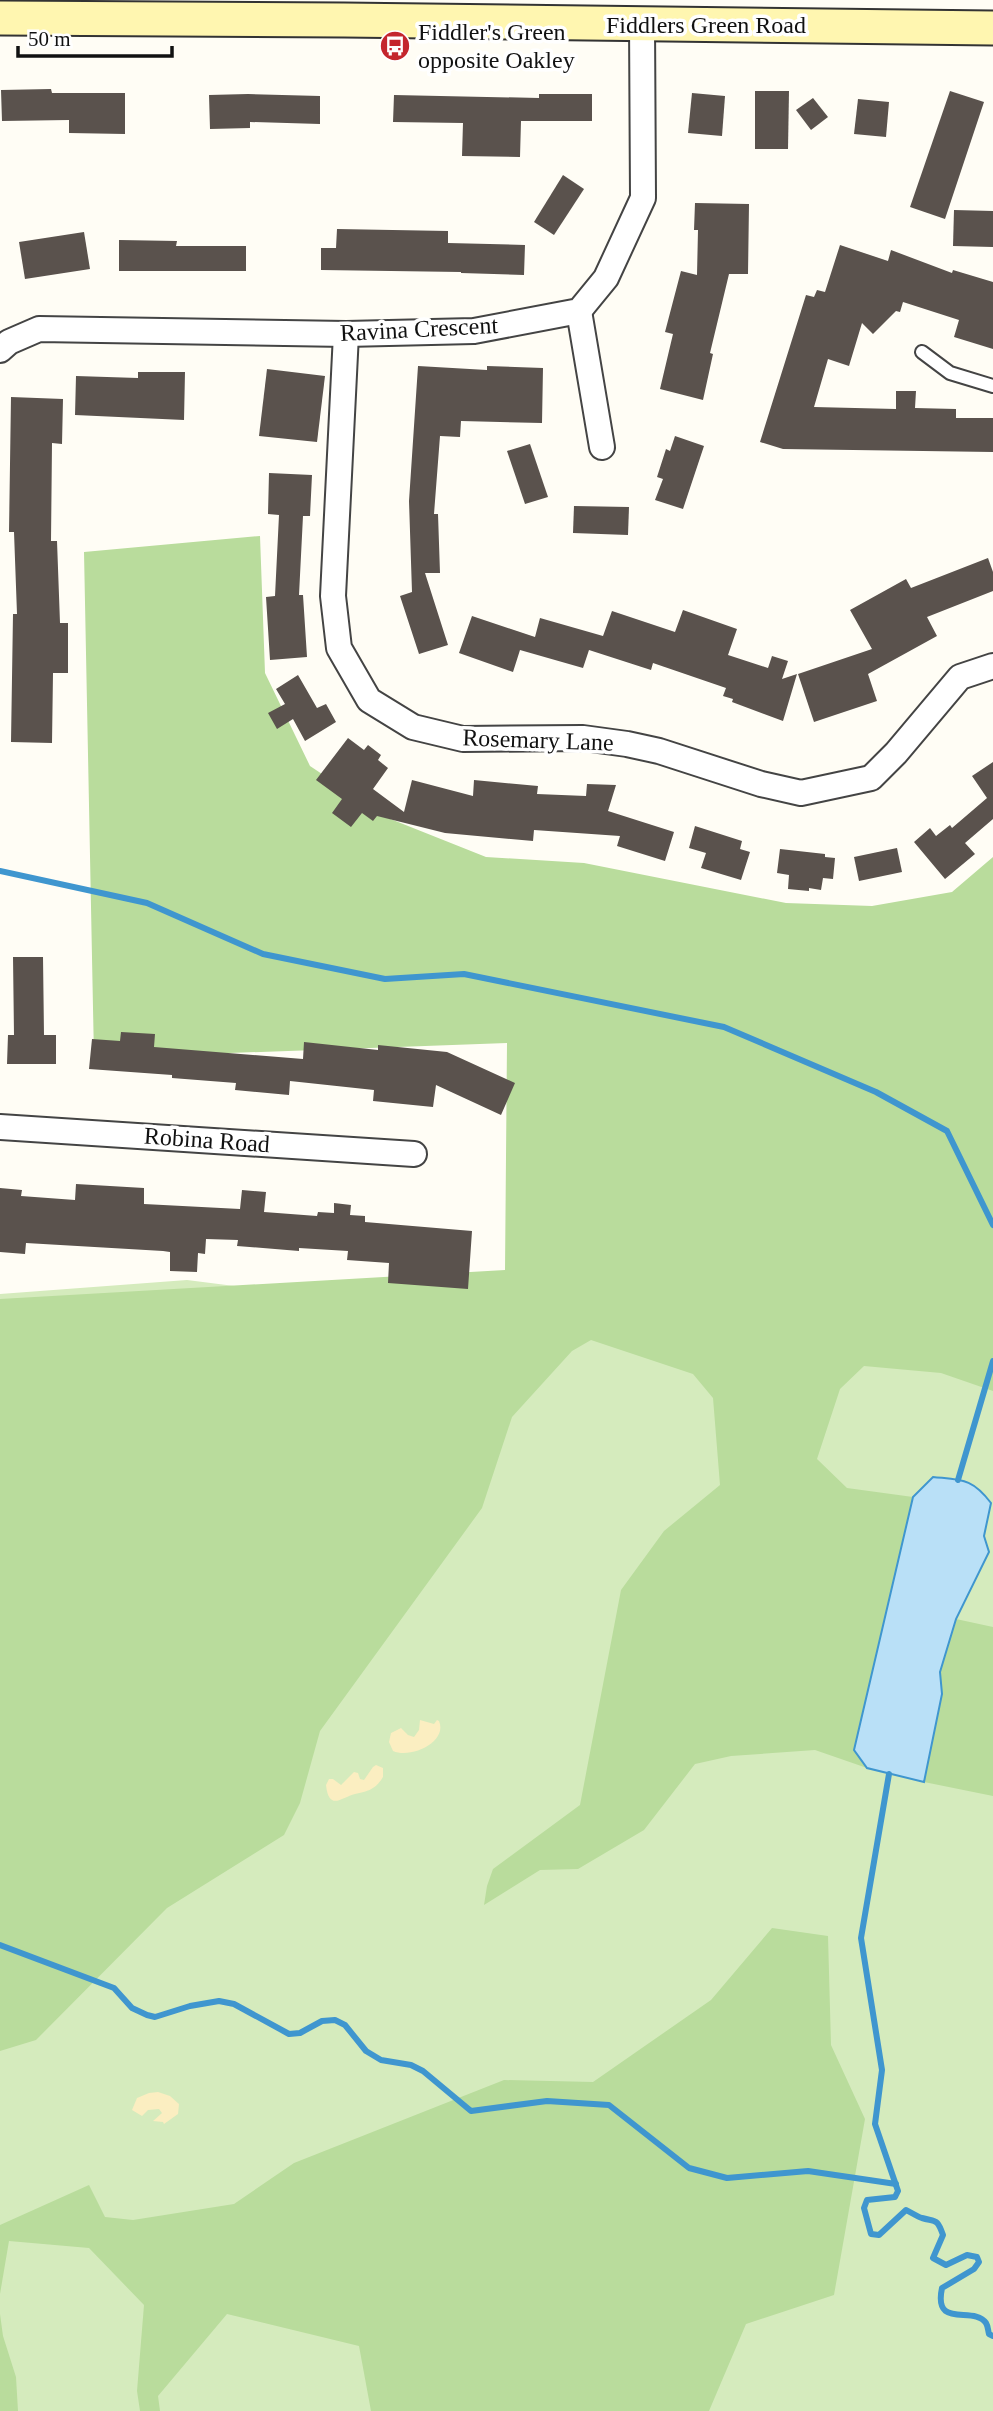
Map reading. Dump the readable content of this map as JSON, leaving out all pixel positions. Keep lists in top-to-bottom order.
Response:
{
  "streets": {
    "main road": ["Fiddlers Green Road"],
    "street": ["Ravina Crescent", "Rosemary Lane", "Robina Road"]
  },
  "crossings": [
    ["Ravina Crescent", "Rosemary Lane"]
  ],
  "places": {
    "bus stop": ["Fiddler's Green opposite Oakley"]
  },
  "scale_bar": "50 m"
}
